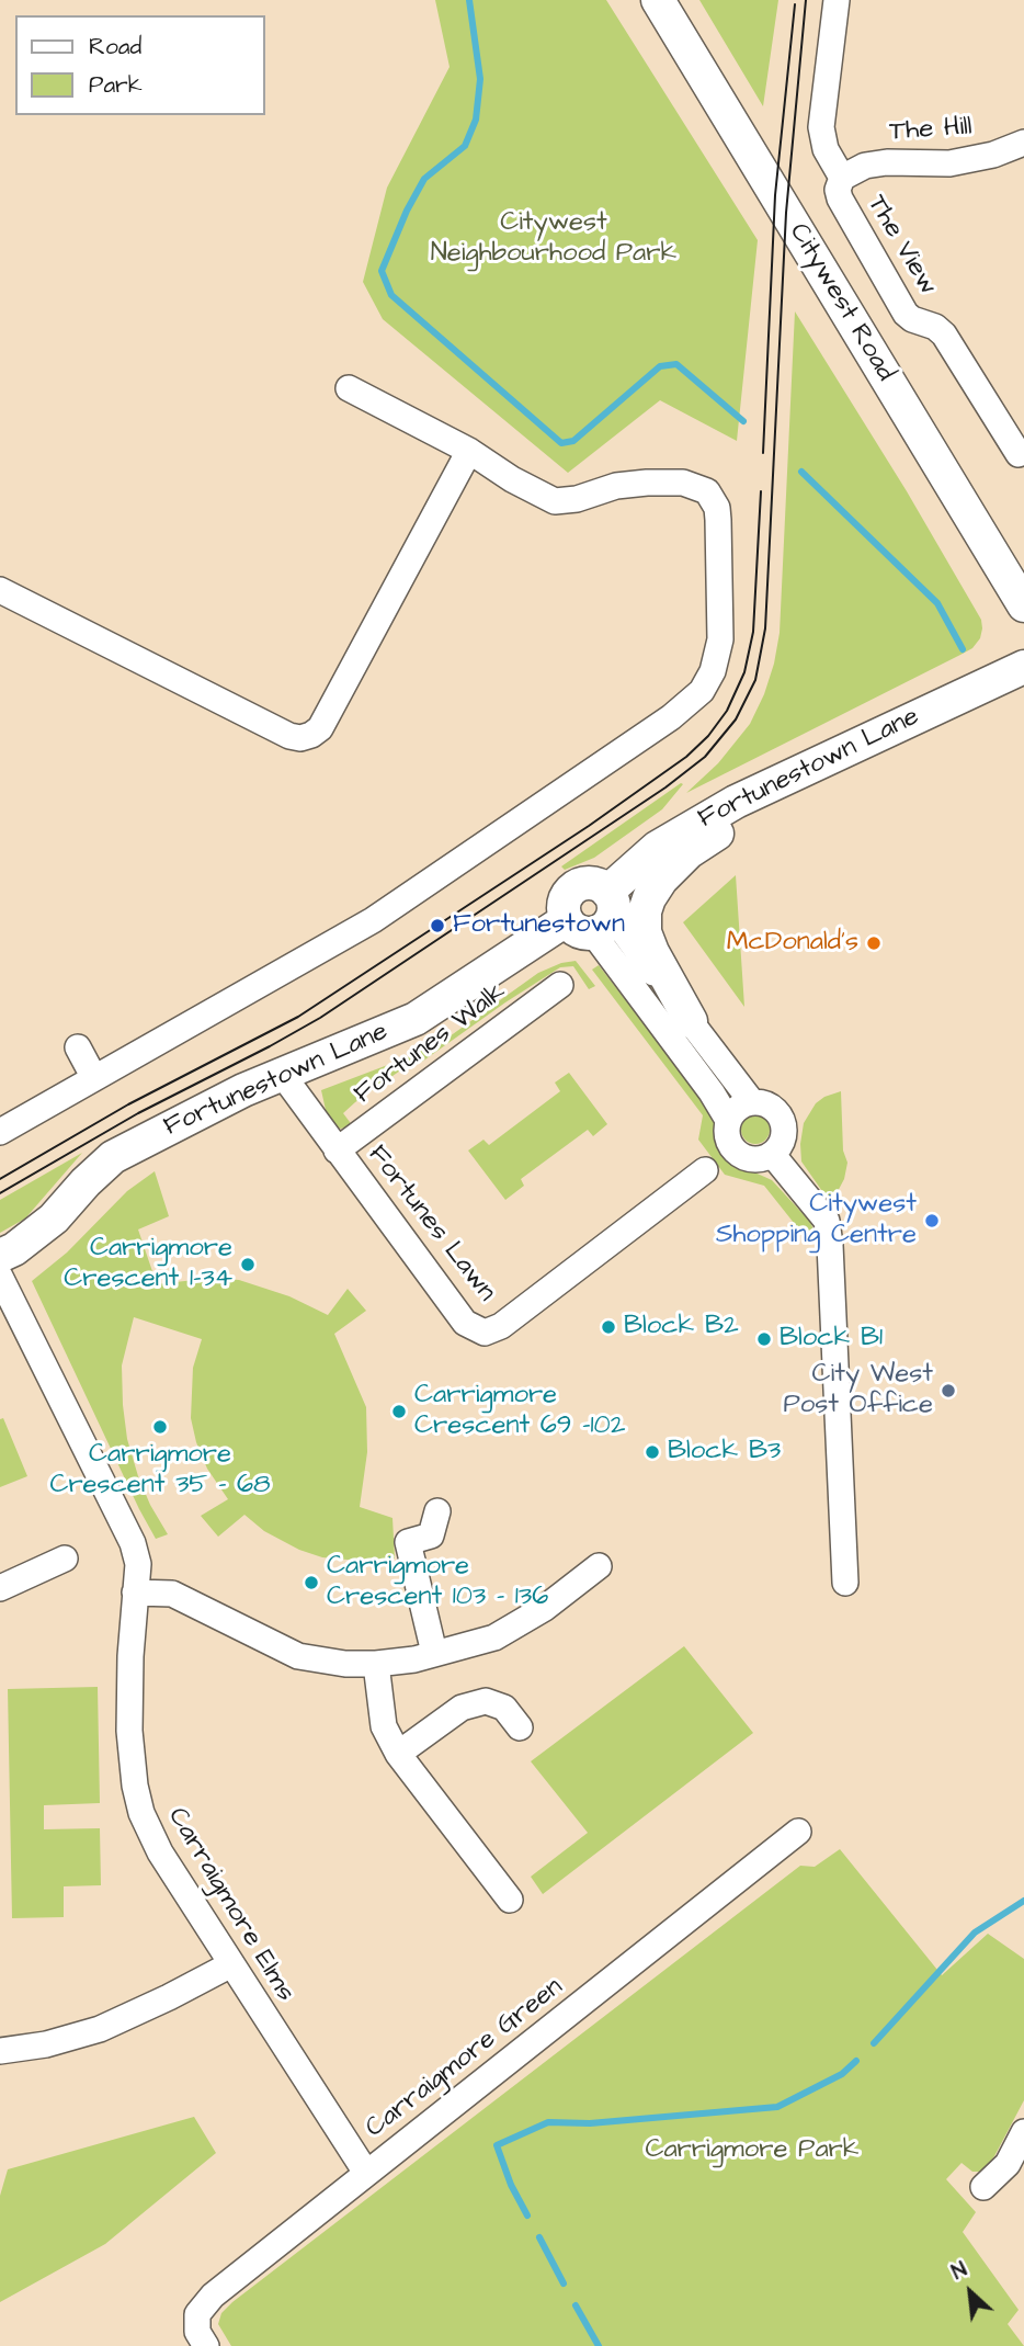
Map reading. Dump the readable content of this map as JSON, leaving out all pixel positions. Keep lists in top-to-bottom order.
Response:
{
  "streets": {
    "street": [
      "The Hill",
      "The View",
      "Citywest Road",
      "Fortunestown Lane",
      "Fortunes Walk",
      "Fortunes Lawn",
      "Carraigmore Elms",
      "Carraigmore Green"
    ]
  },
  "crossings": [
    ["The Hill", "The View"],
    ["Fortunestown Lane", "Fortunes Lawn"],
    ["Fortunes Walk", "Fortunes Lawn"],
    ["Carraigmore Elms", "Carraigmore Green"]
  ],
  "parks": ["Citywest Neighbourhood Park", "Carrigmore Park"],
  "places": [
    "Fortunestown",
    "McDonald's",
    "Citywest Shopping Centre",
    "Carrigmore Crescent 1-34",
    "Block B2",
    "Block B1",
    "City West Post Office",
    "Carrigmore Crescent 69 -102",
    "Carrigmore Crescent 35 - 68",
    "Block B3",
    "Carrigmore Crescent 103 - 136"
  ],
  "legend": ["Road", "Park"],
  "north": "top left"
}
